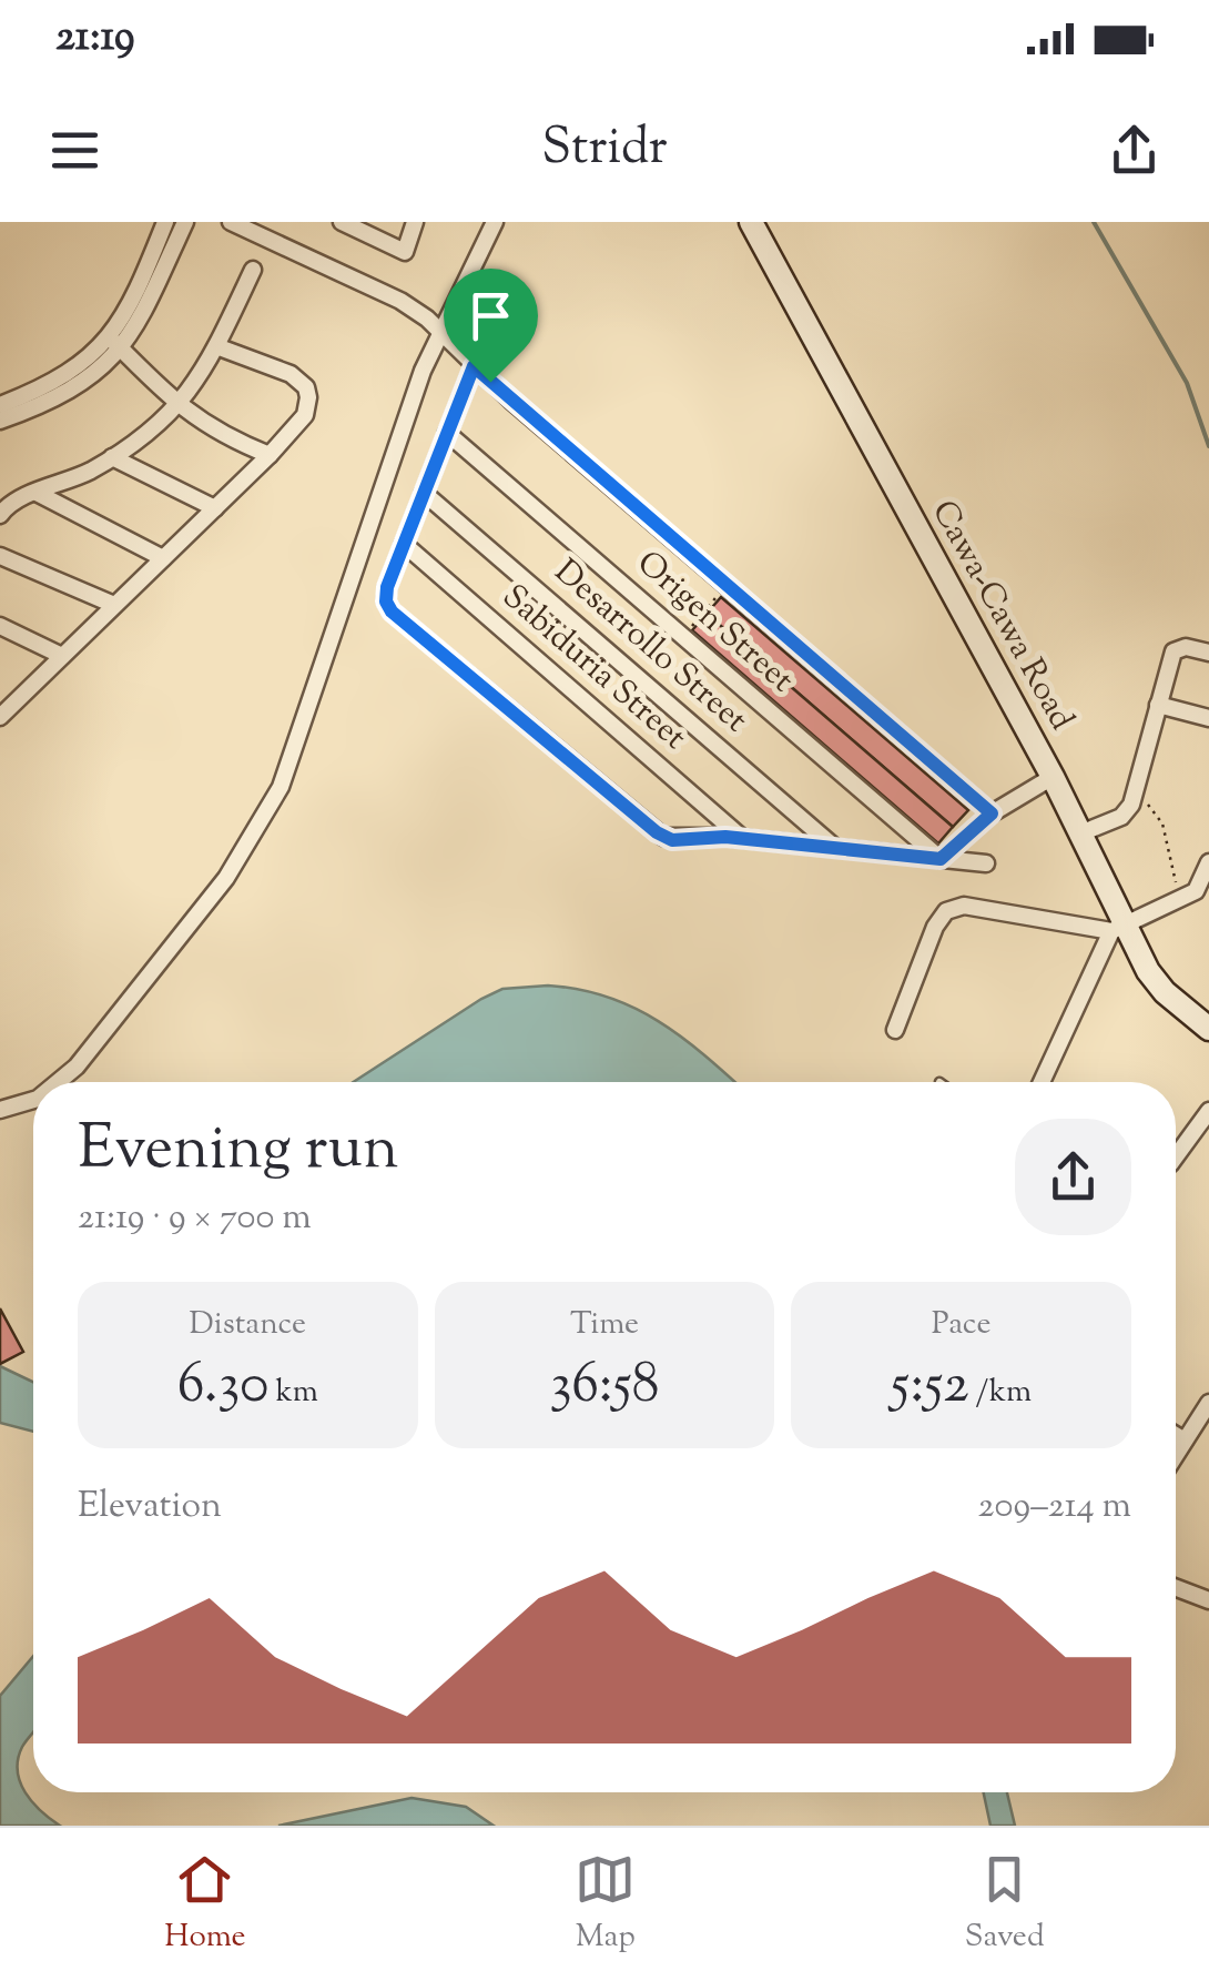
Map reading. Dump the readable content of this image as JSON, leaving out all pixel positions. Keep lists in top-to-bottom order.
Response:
{
  "streets": {
    "street": [
      "Cawa-Cawa Road",
      "Origen Street",
      "Desarrollo Street",
      "Sabiduria Street"
    ]
  },
  "page": {
    "status": "21:19",
    "header": "Stridr",
    "heading": ["Evening run", "21:19 · 9 × 700 m"],
    "stats": [
      ["Distance", "6.30 km"],
      ["Time", "36:58"],
      ["Pace", "5:52 /km"]
    ],
    "chart": ["Elevation", "209–214 m"],
    "tabs": ["Home", "Map", "Saved"]
  }
}
